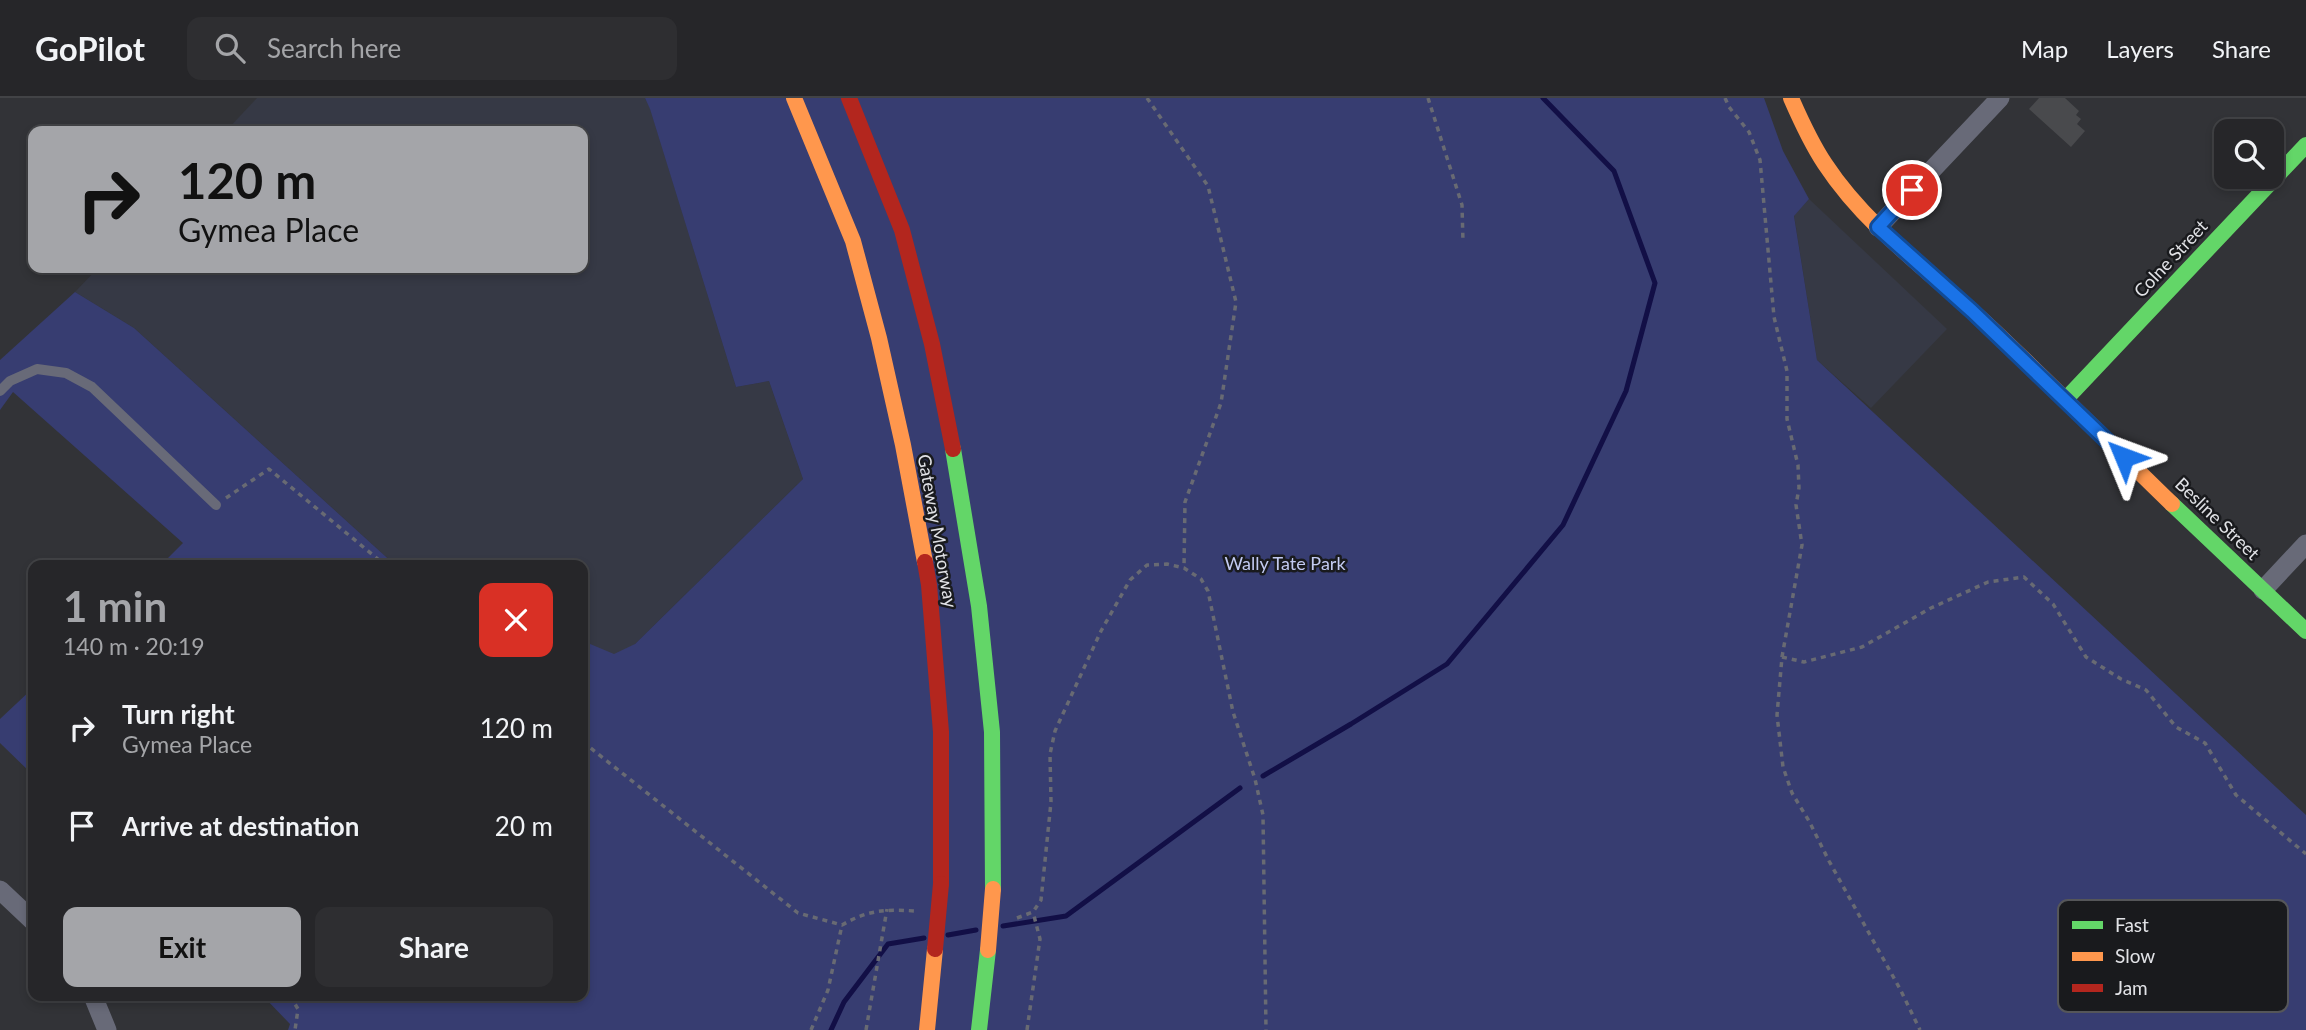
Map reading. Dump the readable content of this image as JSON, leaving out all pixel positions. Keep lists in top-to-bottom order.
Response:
{
  "streets": {
    "main road": ["Colne Street", "Besline Street", "Gateway Motorway"]
  },
  "crossings": [
    ["Colne Street", "Besline Street"]
  ],
  "parks": ["Wally Tate Park"],
  "legend": ["Fast", "Slow", "Jam"],
  "page": {
    "header": "GoPilot",
    "search": "Search here",
    "nav": ["Map", "Layers", "Share"],
    "turn": ["120 m", "Gymea Place"],
    "heading": ["1 min", "140 m · 20:19"],
    "list": [
      {
        "name": "Turn right",
        "note": "Gymea Place",
        "value": "120 m"
      },
      {
        "name": "Arrive at destination",
        "value": "20 m"
      }
    ],
    "buttons": ["Exit", "Share"]
  }
}
